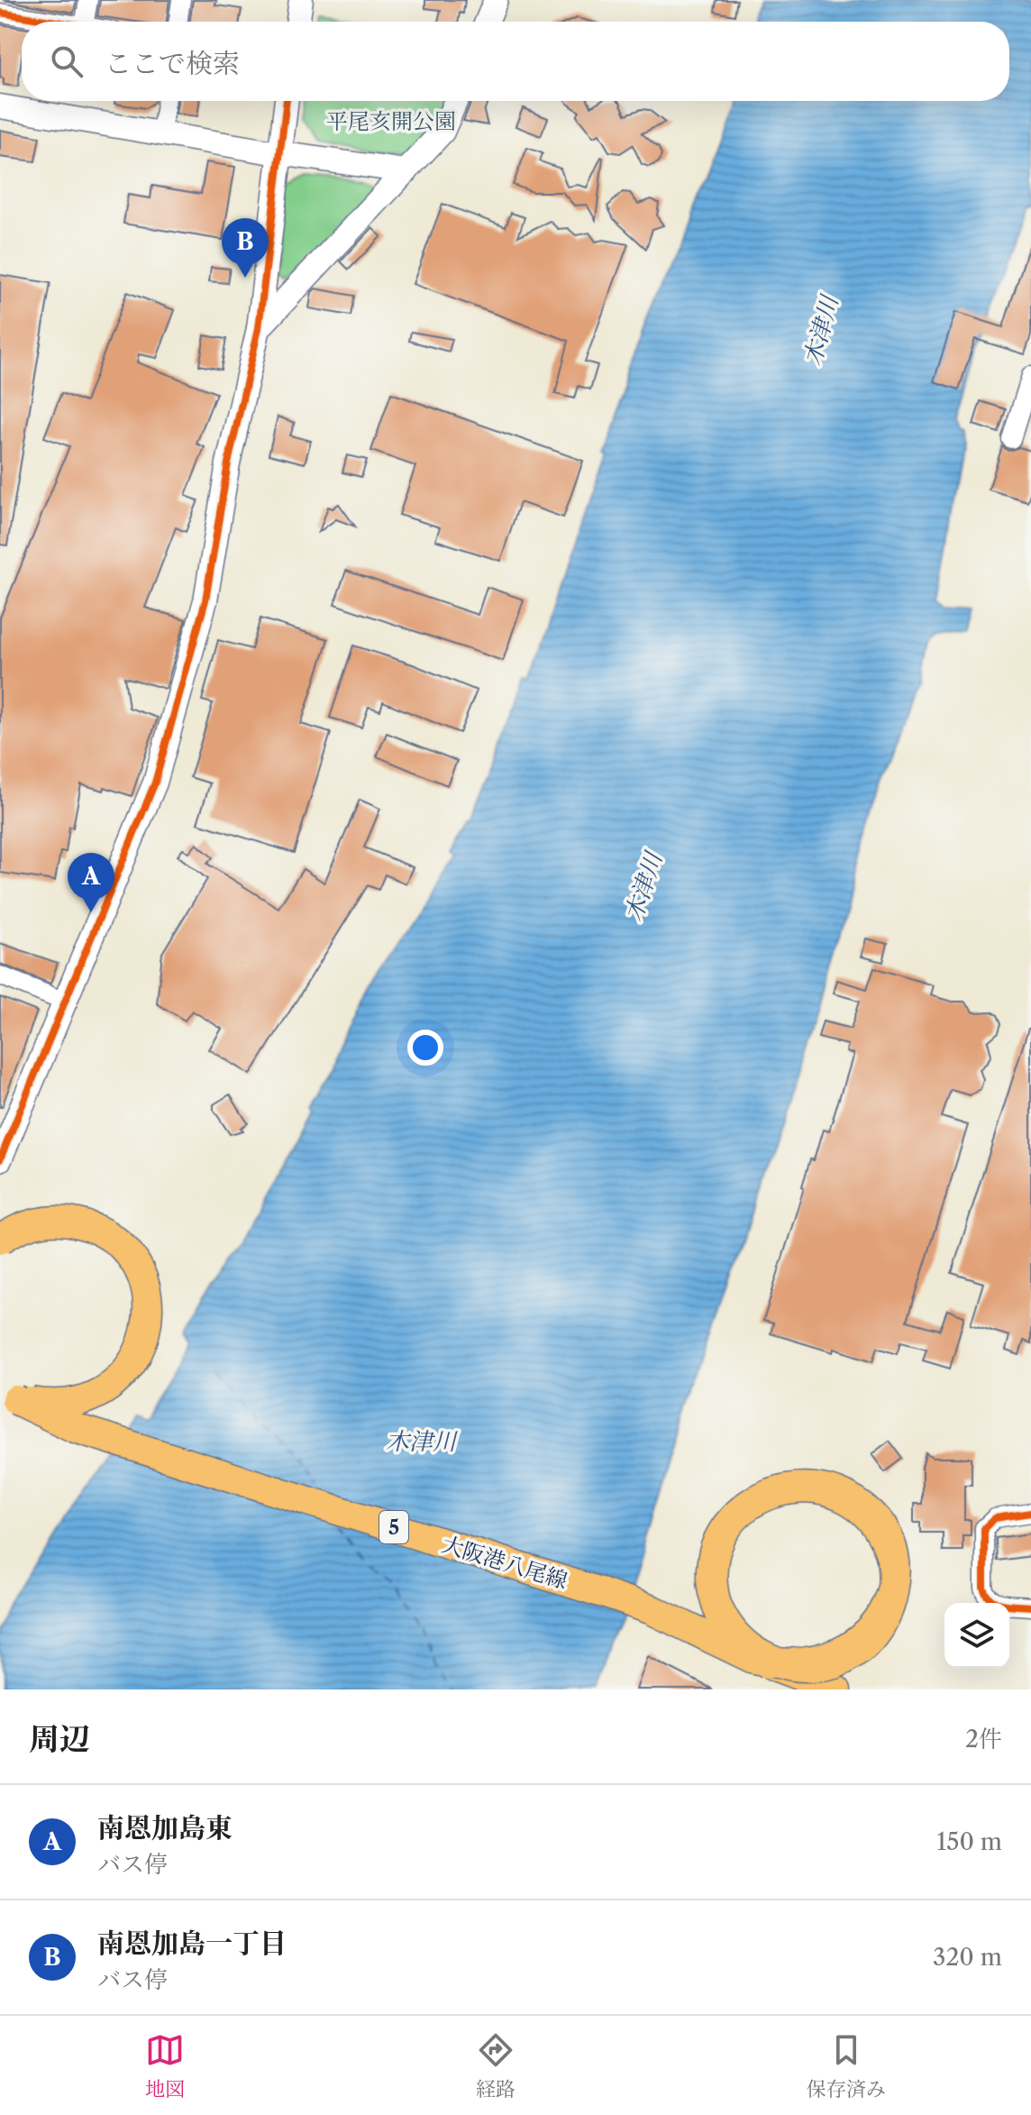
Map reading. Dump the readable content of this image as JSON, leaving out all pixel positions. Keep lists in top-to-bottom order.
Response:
{
  "streets": {
    "main road": ["5", "大阪港八尾線"]
  },
  "water": ["木津川"],
  "parks": ["平尾亥開公園"],
  "page": {
    "search": "ここで検索",
    "pins": ["B", "A"],
    "heading": ["周辺", "2件"],
    "list": [
      {
        "mark": "A",
        "name": "南恩加島東",
        "note": "バス停",
        "value": "150 m"
      },
      {
        "mark": "B",
        "name": "南恩加島一丁目",
        "note": "バス停",
        "value": "320 m"
      }
    ],
    "nav": ["地図", "経路", "保存済み"]
  }
}
